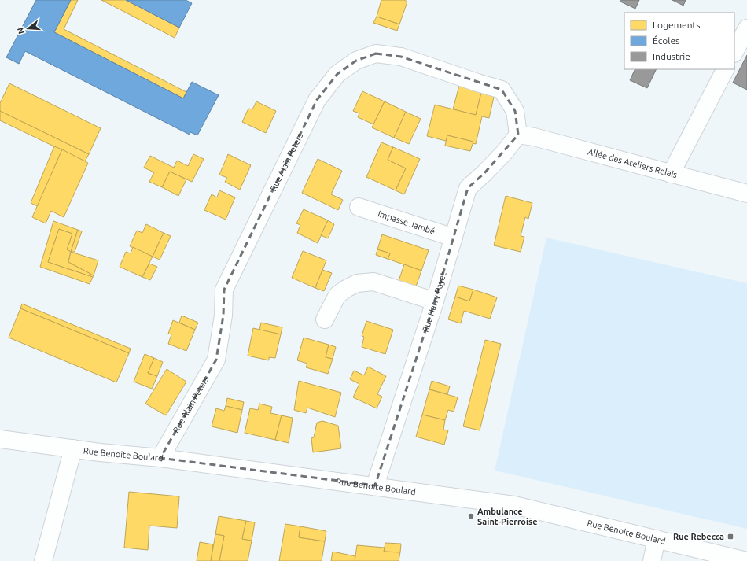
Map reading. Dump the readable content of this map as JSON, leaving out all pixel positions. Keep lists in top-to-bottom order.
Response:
{
  "streets": {
    "street": [
      "Rue Alain Peters",
      "Allée des Ateliers Relais",
      "Impasse Jambé",
      "Rue Harry Payet",
      "Rue Benoite Boulard"
    ]
  },
  "crossings": [
    ["Rue Alain Peters", "Allée des Ateliers Relais"],
    ["Rue Alain Peters", "Rue Harry Payet"],
    ["Rue Alain Peters", "Rue Benoite Boulard"],
    ["Allée des Ateliers Relais", "Rue Harry Payet"],
    ["Impasse Jambé", "Rue Harry Payet"],
    ["Rue Harry Payet", "Rue Benoite Boulard"]
  ],
  "places": {
    "other": ["Ambulance Saint-Pierroise"],
    "transit": ["Rue Rebecca"]
  },
  "legend": ["Logements", "Écoles", "Industrie"],
  "north": "left"
}
